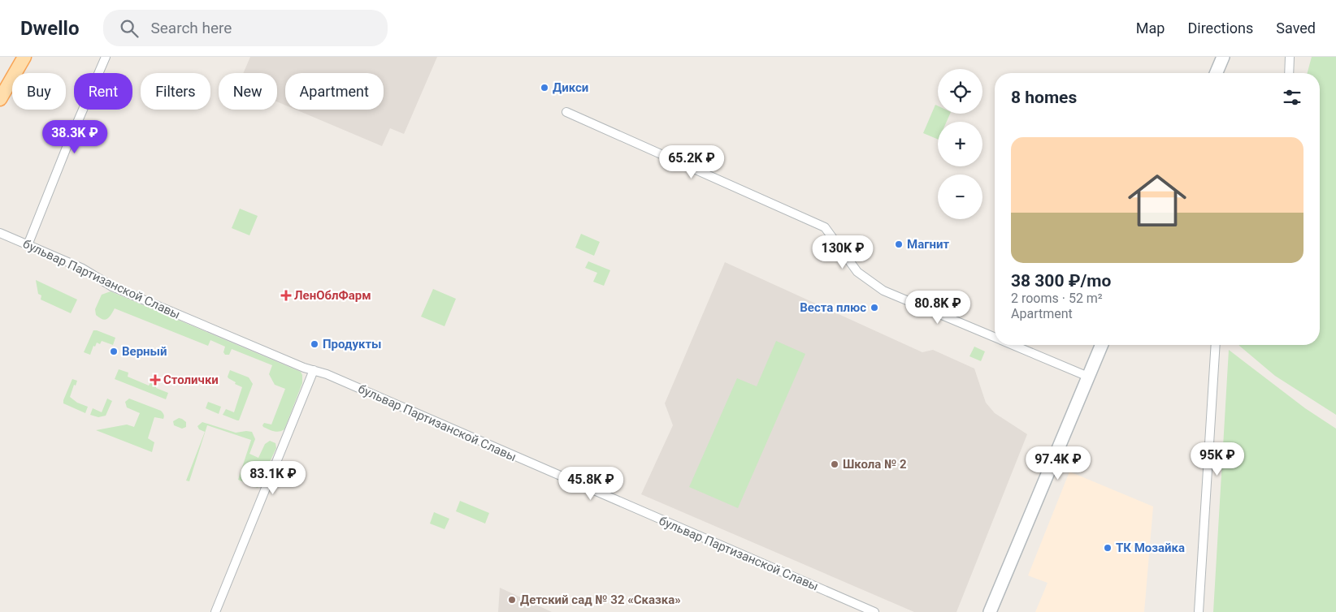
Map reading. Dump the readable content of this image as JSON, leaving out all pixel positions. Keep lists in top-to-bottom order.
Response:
{
  "streets": {
    "street": ["бульвар Партизанской Славы"]
  },
  "places": {
    "other": [
      "Дикси",
      "Магнит",
      "Веста плюс",
      "Продукты",
      "Верный",
      "Школа № 2",
      "ТК Мозайка",
      "Детский сад № 32 «Сказка»"
    ],
    "health": ["ЛенОблФарм", "Столички"]
  },
  "page": {
    "header": "Dwello",
    "search": "Search here",
    "nav": ["Map", "Directions", "Saved"],
    "map_buttons": ["+", "−"],
    "chip": [
      "Buy",
      "Rent",
      "Filters",
      "New",
      "Apartment"
    ],
    "heading": "8 homes",
    "price": [
      "38.3K ₽",
      "65.2K ₽",
      "130K ₽",
      "80.8K ₽",
      "95K ₽",
      "97.4K ₽",
      "83.1K ₽",
      "45.8K ₽"
    ],
    "list": [
      {
        "name": "38 300 ₽/mo",
        "note": "2 rooms · 52 m² · Apartment"
      }
    ]
  }
}
